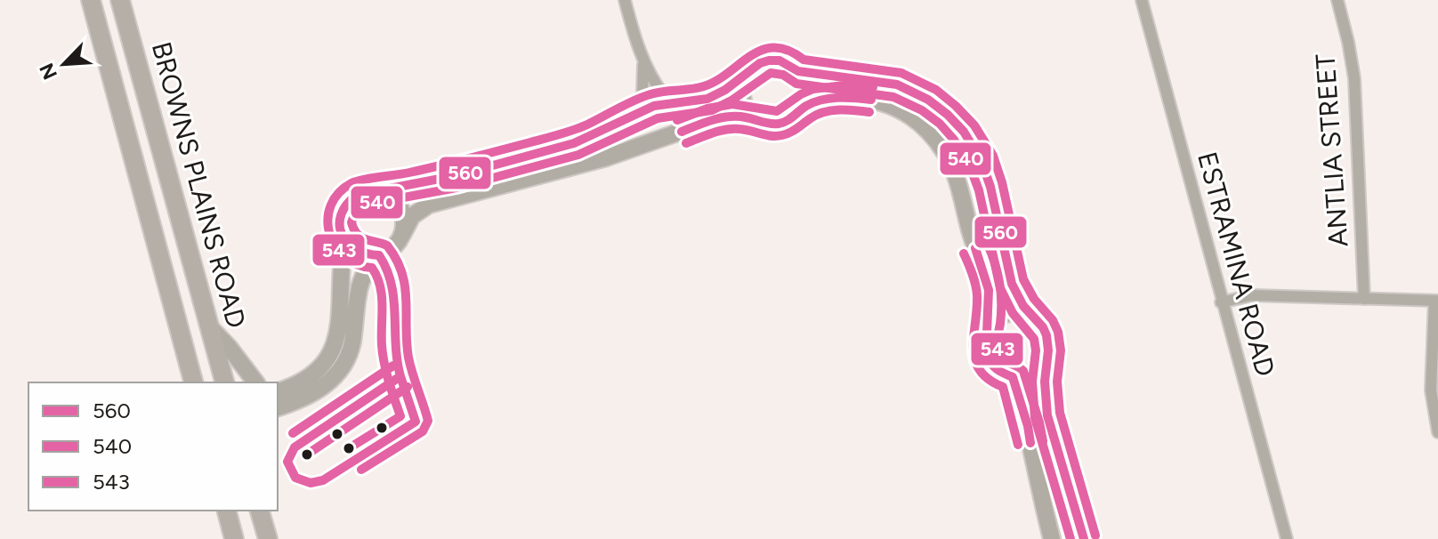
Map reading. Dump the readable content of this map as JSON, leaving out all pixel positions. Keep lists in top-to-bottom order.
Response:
{
  "streets": {
    "main road": ["BROWNS PLAINS ROAD"],
    "street": ["ANTLIA STREET", "ESTRAMINA ROAD"]
  },
  "lines": ["transit line 543", "transit line 560", "transit line 540"],
  "legend": ["560", "540", "543"],
  "north": "bottom left"
}
